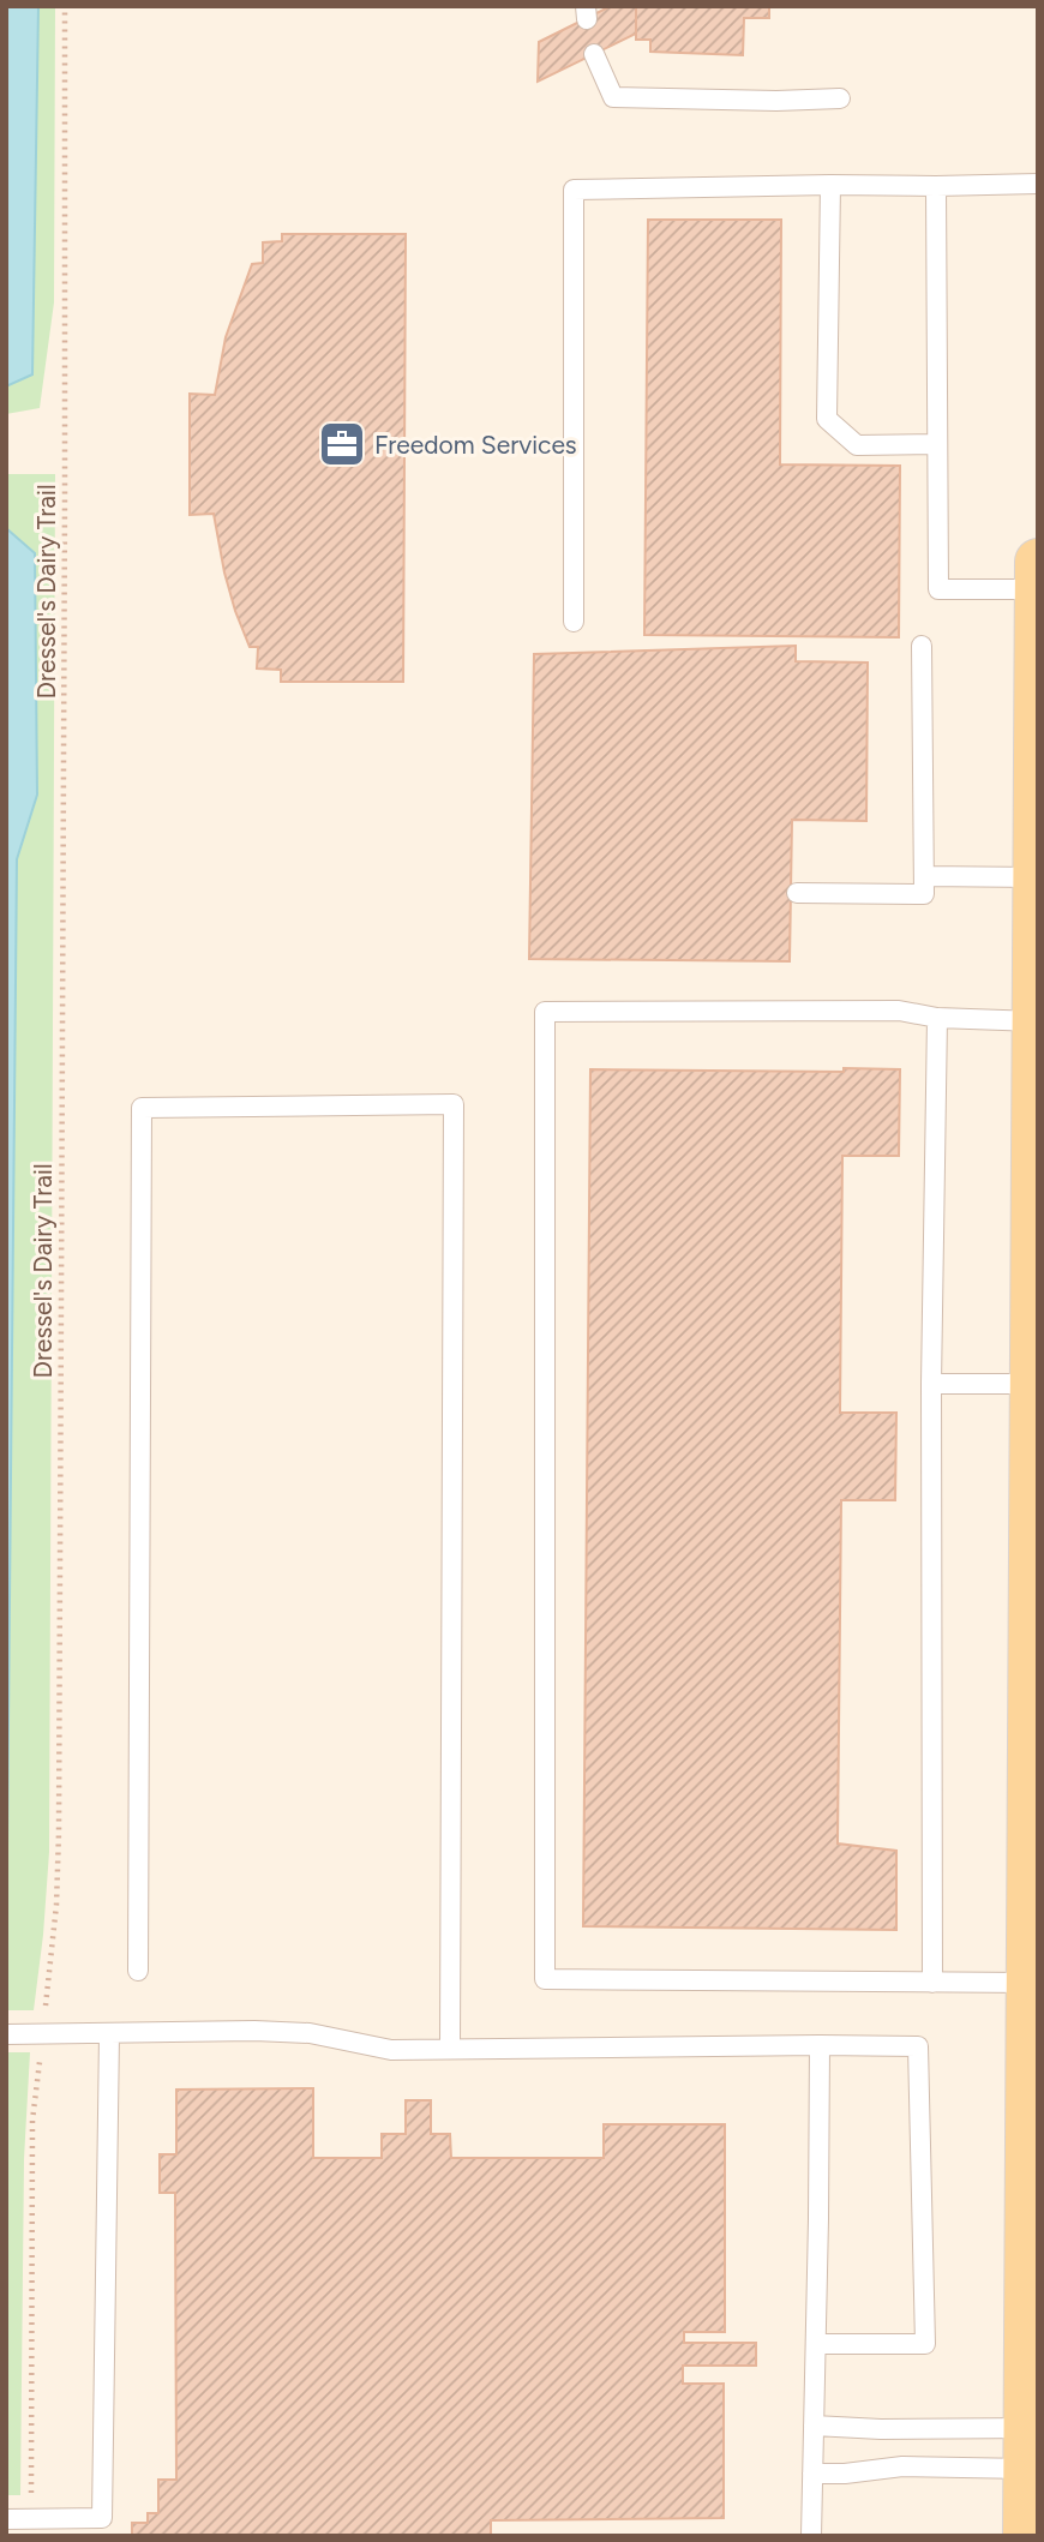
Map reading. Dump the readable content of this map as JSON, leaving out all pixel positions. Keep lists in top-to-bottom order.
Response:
{
  "streets": {
    "path": ["Dressel's Dairy Trail"]
  },
  "places": {
    "office": ["Freedom Services"]
  }
}
